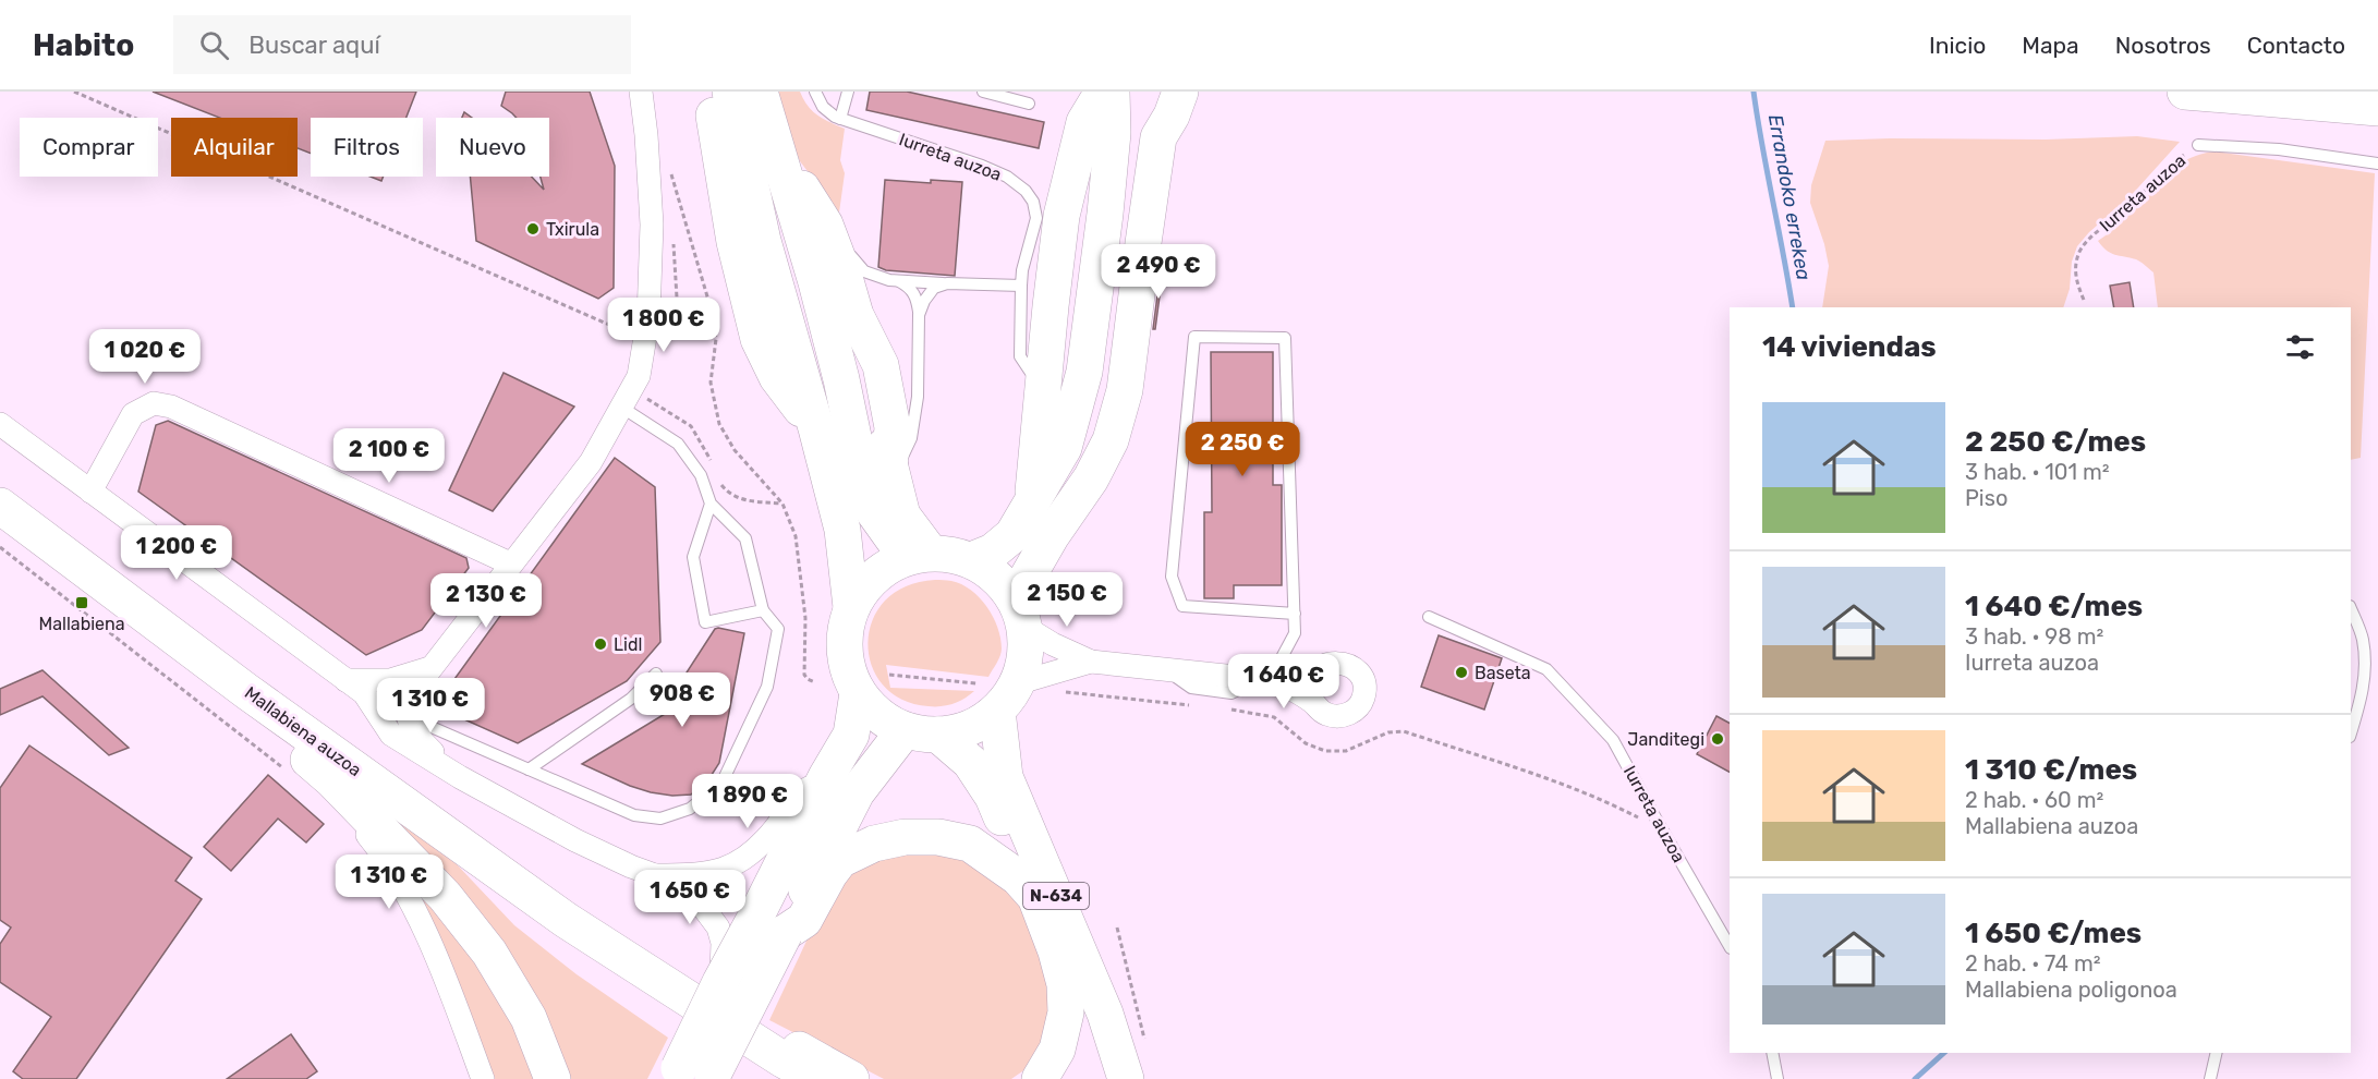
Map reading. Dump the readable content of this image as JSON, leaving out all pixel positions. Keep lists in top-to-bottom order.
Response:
{
  "streets": {
    "main road": ["Mallabiena auzoa", "N-634"],
    "lane": ["Iurreta auzoa"]
  },
  "water": ["Errandoko errekea"],
  "places": {
    "other": [
      "Txirula",
      "Lidl",
      "Baseta",
      "Janditegi"
    ],
    "transit": ["Mallabiena"]
  },
  "page": {
    "header": "Habito",
    "search": "Buscar aquí",
    "nav": [
      "Inicio",
      "Mapa",
      "Nosotros",
      "Contacto"
    ],
    "chip": [
      "Comprar",
      "Alquilar",
      "Filtros",
      "Nuevo"
    ],
    "price": [
      "2 490 €",
      "1 800 €",
      "1 020 €",
      "2 250 €",
      "2 100 €",
      "1 200 €",
      "2 150 €",
      "2 130 €",
      "1 640 €",
      "908 €",
      "1 310 €",
      "1 890 €",
      "1 310 €",
      "1 650 €"
    ],
    "heading": "14 viviendas",
    "list": [
      {
        "name": "2 250 €/mes",
        "note": "3 hab. · 101 m² · Piso"
      },
      {
        "name": "1 640 €/mes",
        "note": "3 hab. · 98 m² · Iurreta auzoa"
      },
      {
        "name": "1 310 €/mes",
        "note": "2 hab. · 60 m² · Mallabiena auzoa"
      },
      {
        "name": "1 650 €/mes",
        "note": "2 hab. · 74 m² · Mallabiena poligonoa"
      }
    ]
  }
}
